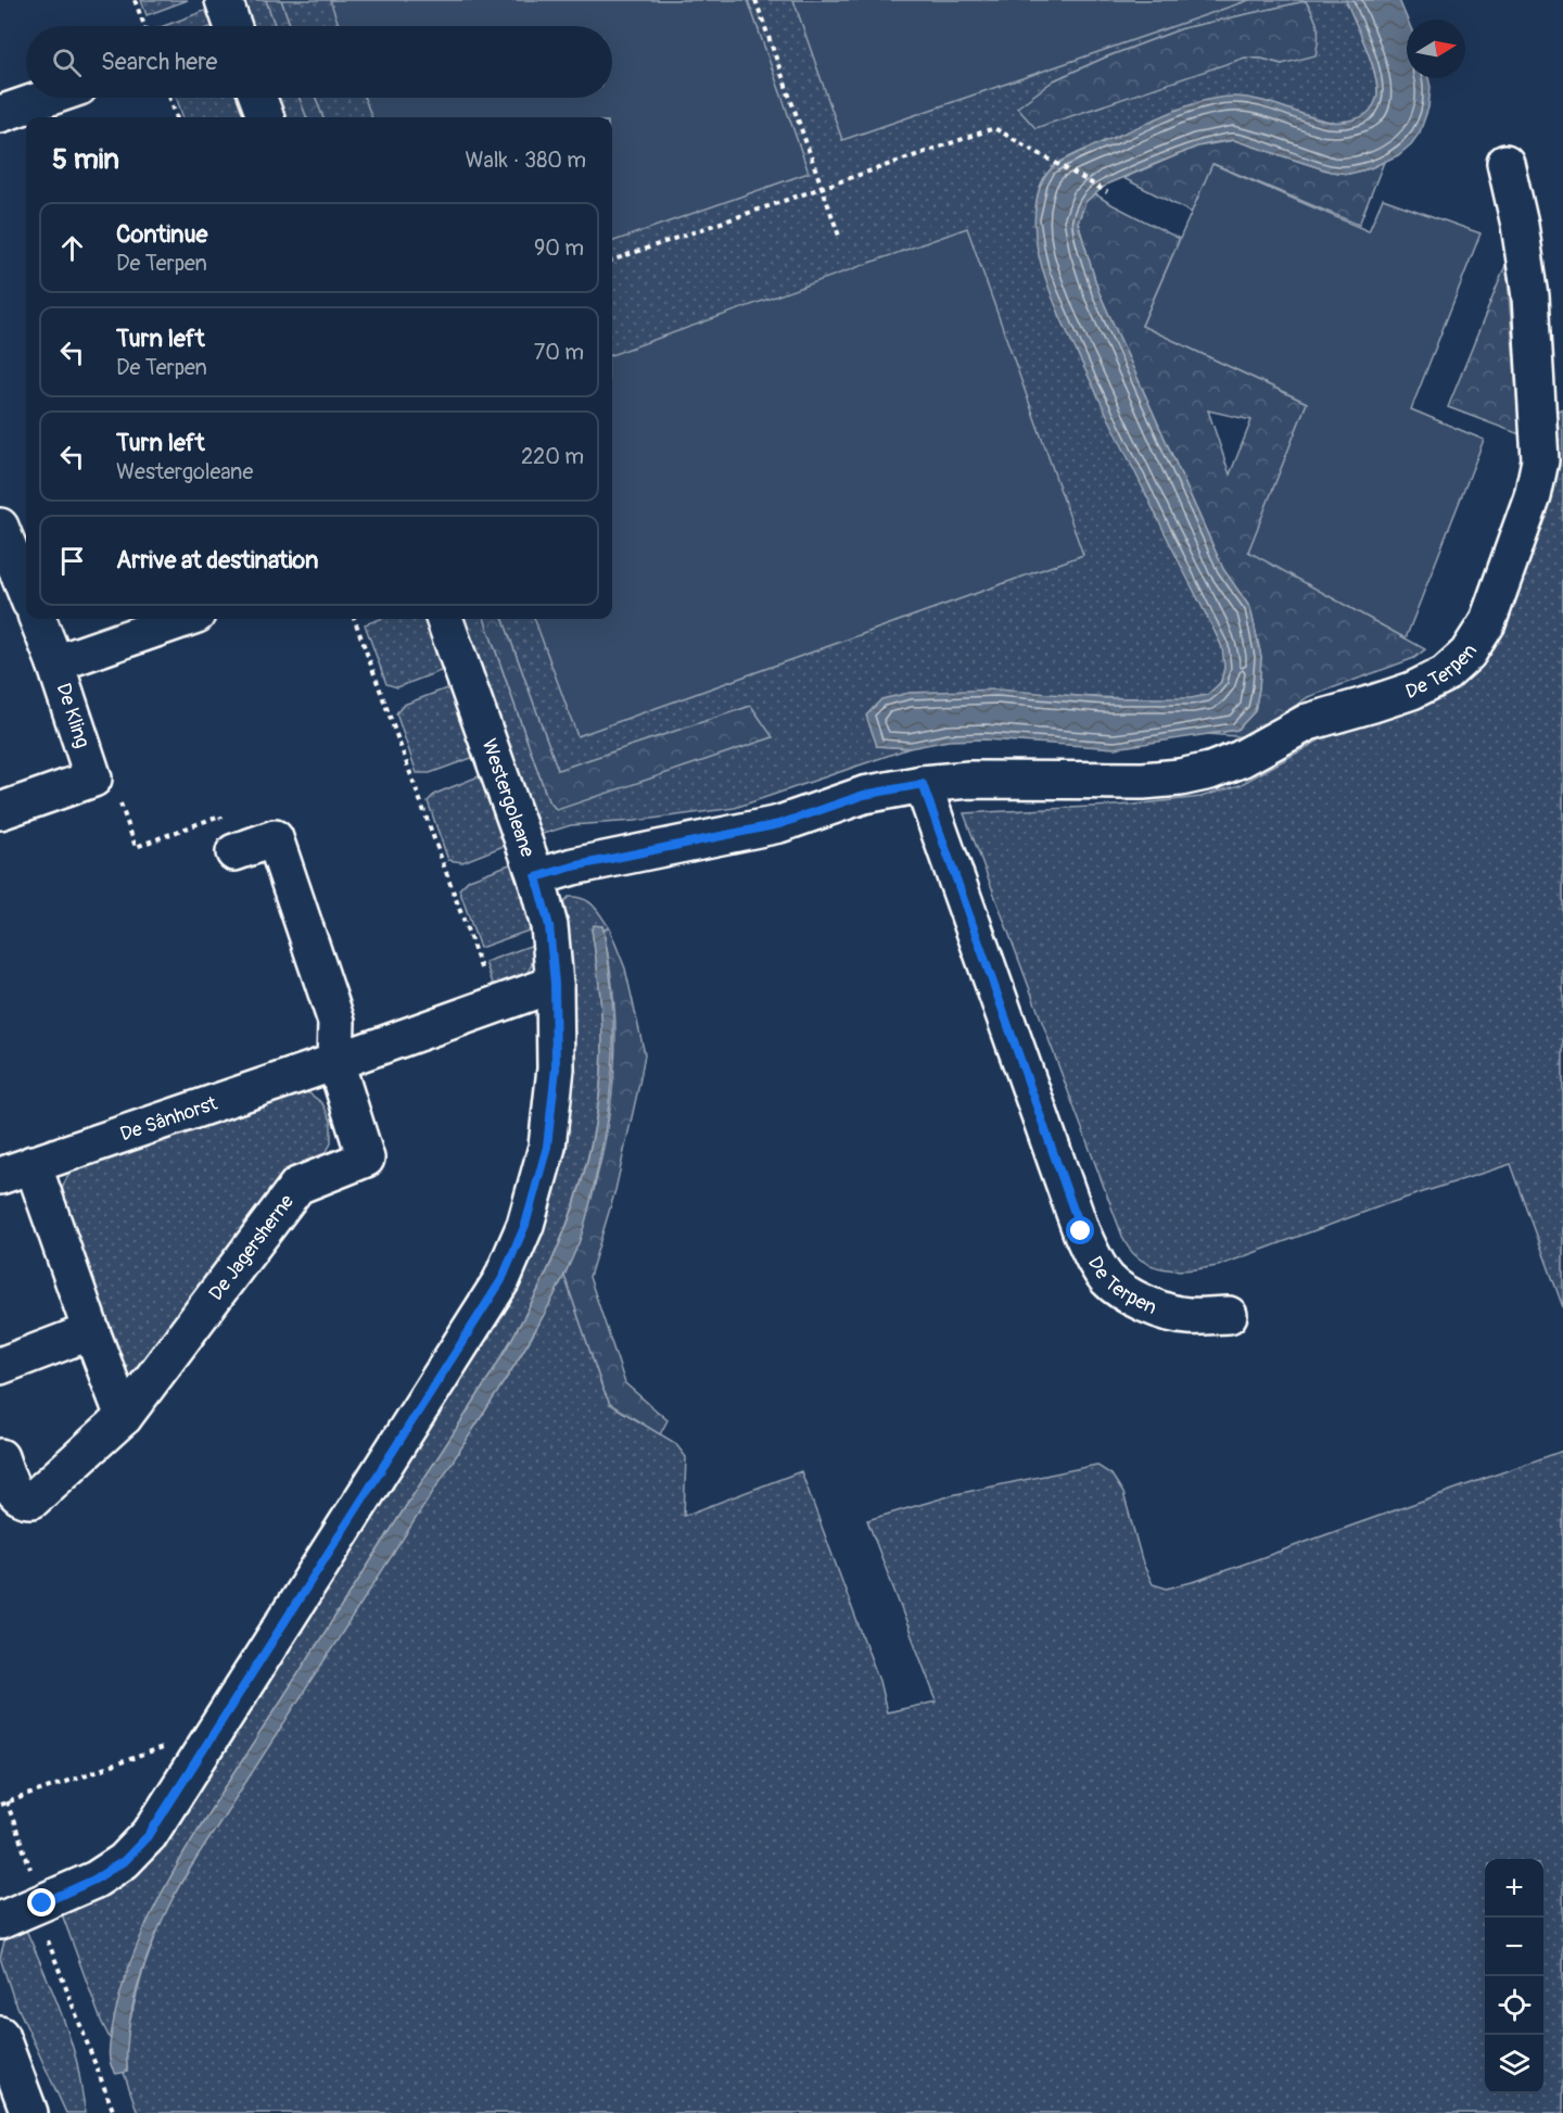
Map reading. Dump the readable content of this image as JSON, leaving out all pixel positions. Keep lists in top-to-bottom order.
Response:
{
  "streets": {
    "street": [
      "De Terpen",
      "De Kling",
      "Westergoleane",
      "De Sânhorst",
      "De Jagersherne"
    ]
  },
  "crossings": [
    ["De Terpen", "Westergoleane"],
    ["Westergoleane", "De Sânhorst"],
    ["De Sânhorst", "De Jagersherne"]
  ],
  "north": "right",
  "page": {
    "search": "Search here",
    "heading": ["5 min", "Walk · 380 m"],
    "list": [
      ["Continue", "De Terpen", "90 m"],
      ["Turn left", "De Terpen", "70 m"],
      ["Turn left", "Westergoleane", "220 m"],
      "Arrive at destination"
    ],
    "map_buttons": ["+", "−"]
  }
}
